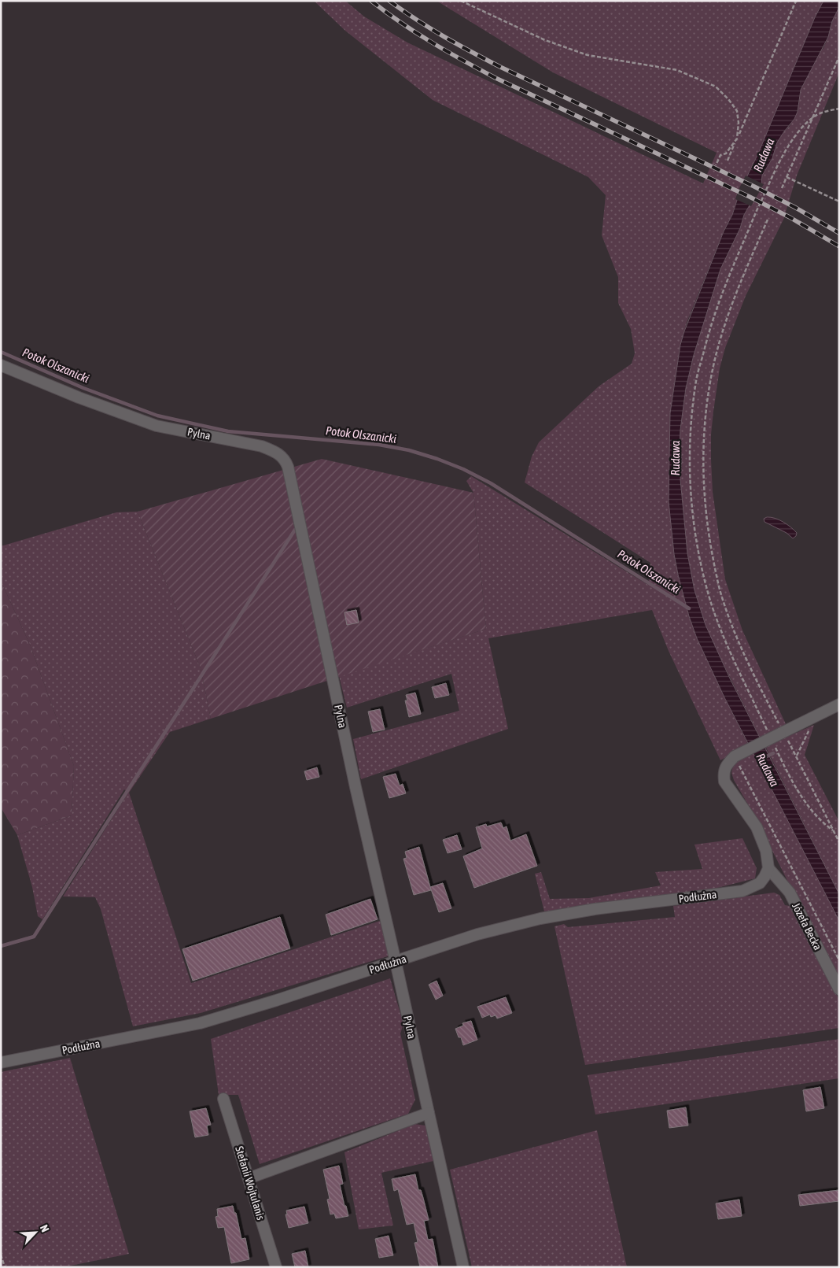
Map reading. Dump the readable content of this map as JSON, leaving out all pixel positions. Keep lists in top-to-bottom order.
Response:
{
  "streets": {
    "street": [
      "Pylna",
      "Podłużna",
      "Józefa Becka",
      "Stefanii Wojtulanis"
    ]
  },
  "crossings": [
    ["Pylna", "Podłużna"],
    ["Podłużna", "Józefa Becka"]
  ],
  "water": ["Rudawa", "Potok Olszanicki"],
  "north": "top right"
}
